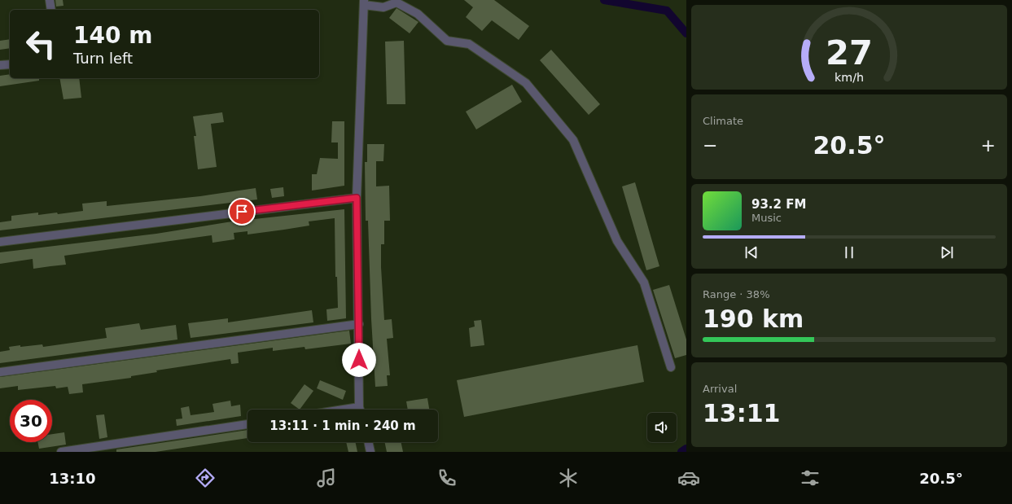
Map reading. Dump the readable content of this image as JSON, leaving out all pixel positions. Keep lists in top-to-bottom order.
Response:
{
  "page": {
    "turn": ["140 m", "Turn left"],
    "tile": [
      "Climate",
      ["Range · 38%", "190 km"],
      ["Arrival", "13:11"]
    ],
    "heat": ["−", "20.5°", "+"],
    "song": ["93.2 FM", "Music"],
    "limit": "30",
    "trip": "13:11 · 1 min · 240 m",
    "tabs": ["13:10", "20.5°"],
    "gauge": ["27", "km/h"]
  }
}
